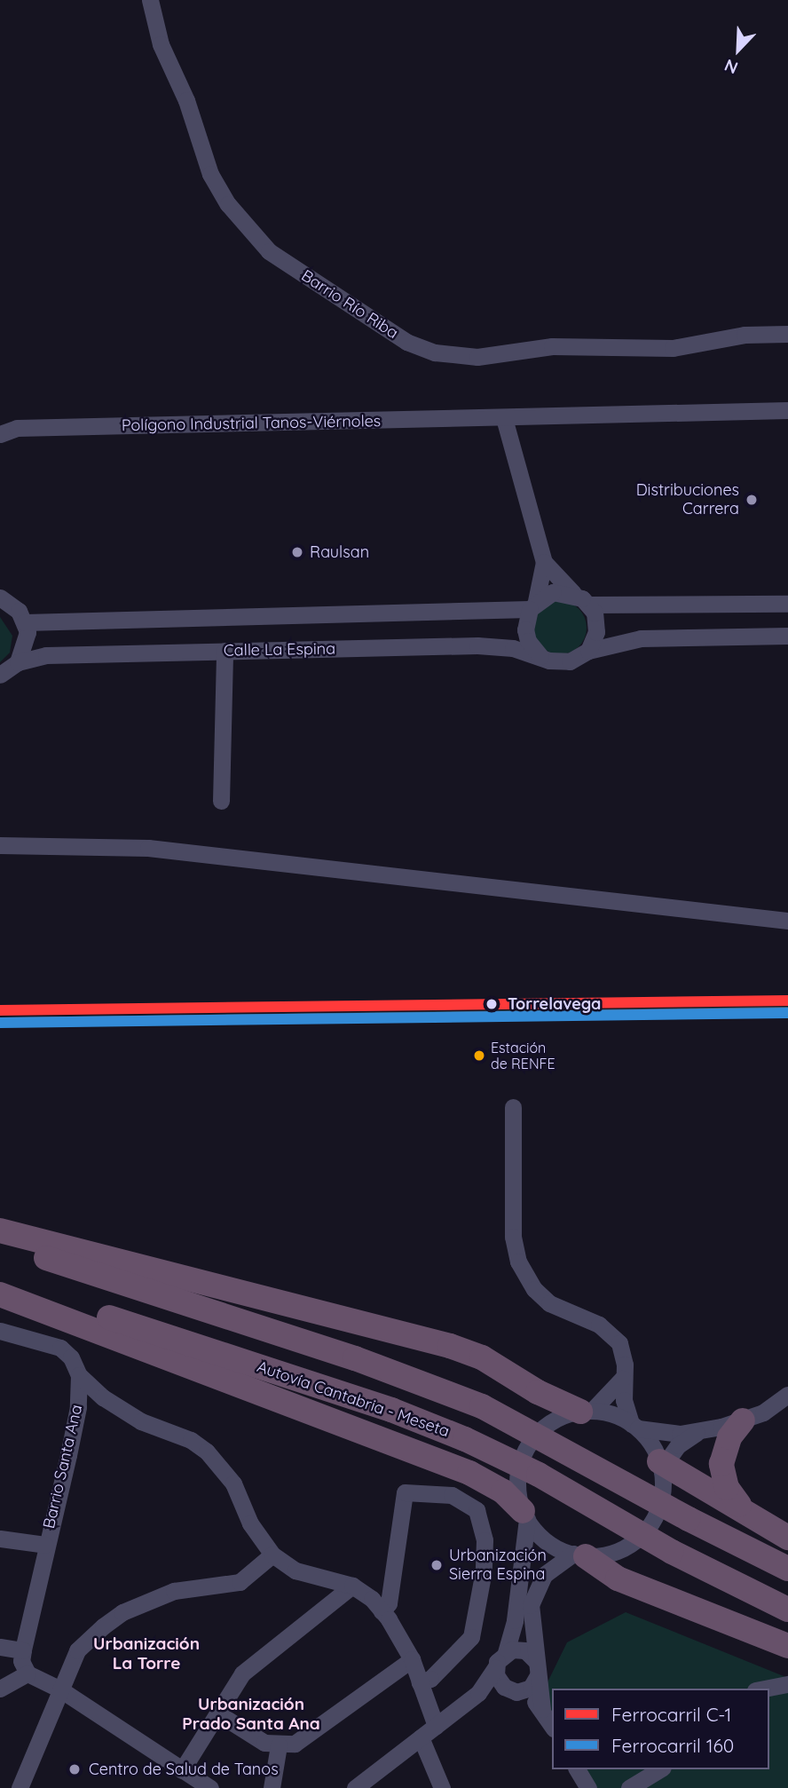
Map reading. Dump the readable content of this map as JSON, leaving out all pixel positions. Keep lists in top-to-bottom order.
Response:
{
  "streets": {
    "highway": ["Autovía Cantabria - Meseta"],
    "street": [
      "Barrio Río Riba",
      "Polígono Industrial Tanos-Viérnoles",
      "Calle La Espina",
      "Barrio Santa Ana"
    ]
  },
  "districts": ["Urbanización La Torre", "Urbanización Prado Santa Ana"],
  "places": [
    "Distribuciones Carrera",
    "Raulsan",
    "Torrelavega",
    "Estación de RENFE",
    "Urbanización Sierra Espina",
    "Centro de Salud de Tanos"
  ],
  "lines": ["rail line C-1", "rail line 160"],
  "legend": ["Ferrocarril C-1", "Ferrocarril 160"],
  "north": "bottom left"
}
